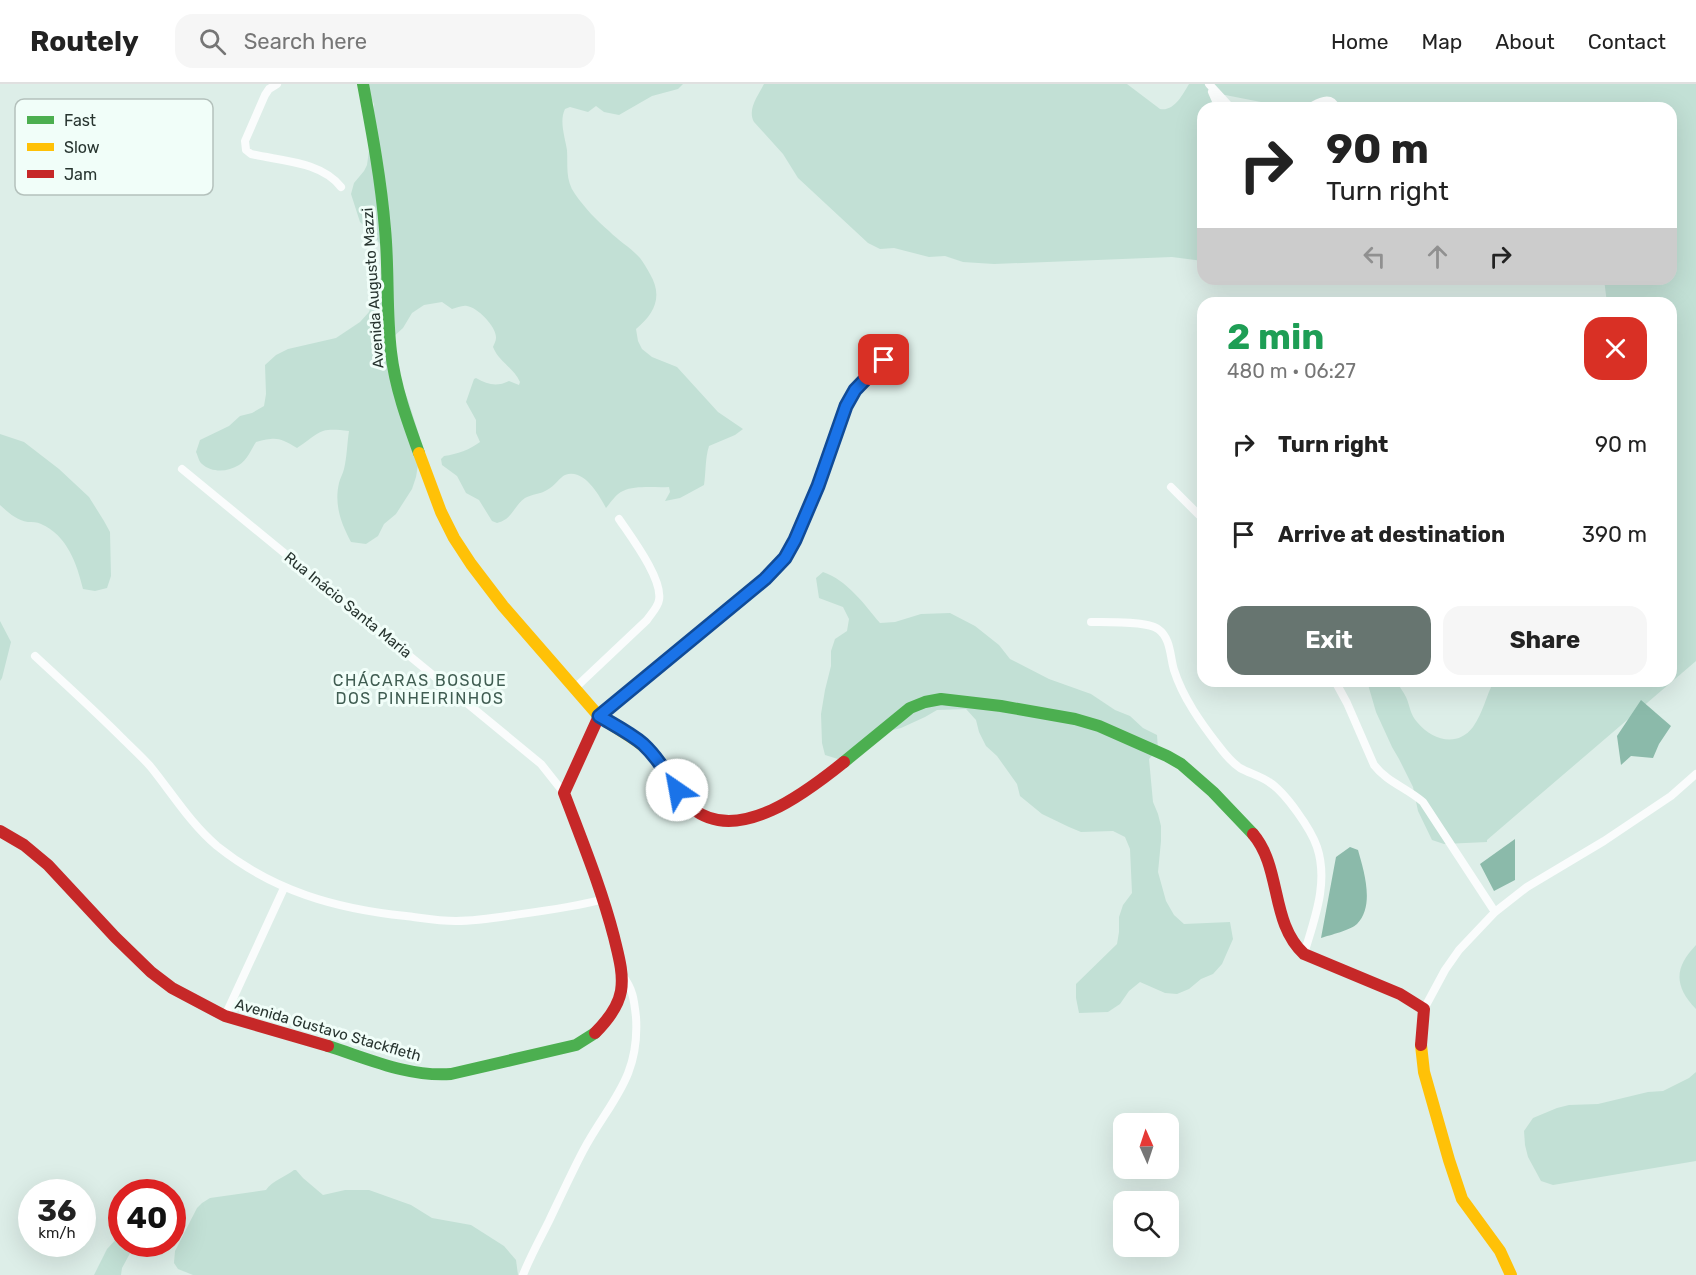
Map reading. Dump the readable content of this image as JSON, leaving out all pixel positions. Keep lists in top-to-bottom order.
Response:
{
  "streets": {
    "street": ["Avenida Augusto Mazzi", "Rua Inácio Santa Maria", "Avenida Gustavo Stackfleth"]
  },
  "crossings": [
    ["Rua Inácio Santa Maria", "Avenida Gustavo Stackfleth"]
  ],
  "districts": ["CHÁCARAS BOSQUE DOS PINHEIRINHOS"],
  "legend": ["Fast", "Slow", "Jam"],
  "north": "top",
  "page": {
    "header": "Routely",
    "search": "Search here",
    "nav": [
      "Home",
      "Map",
      "About",
      "Contact"
    ],
    "turn": ["90 m", "Turn right"],
    "heading": ["2 min", "480 m · 06:27"],
    "list": [
      {
        "name": "Turn right",
        "value": "90 m"
      },
      {
        "name": "Arrive at destination",
        "value": "390 m"
      }
    ],
    "buttons": ["Exit", "Share"],
    "speed": "36 km/h",
    "limit": "40"
  }
}
